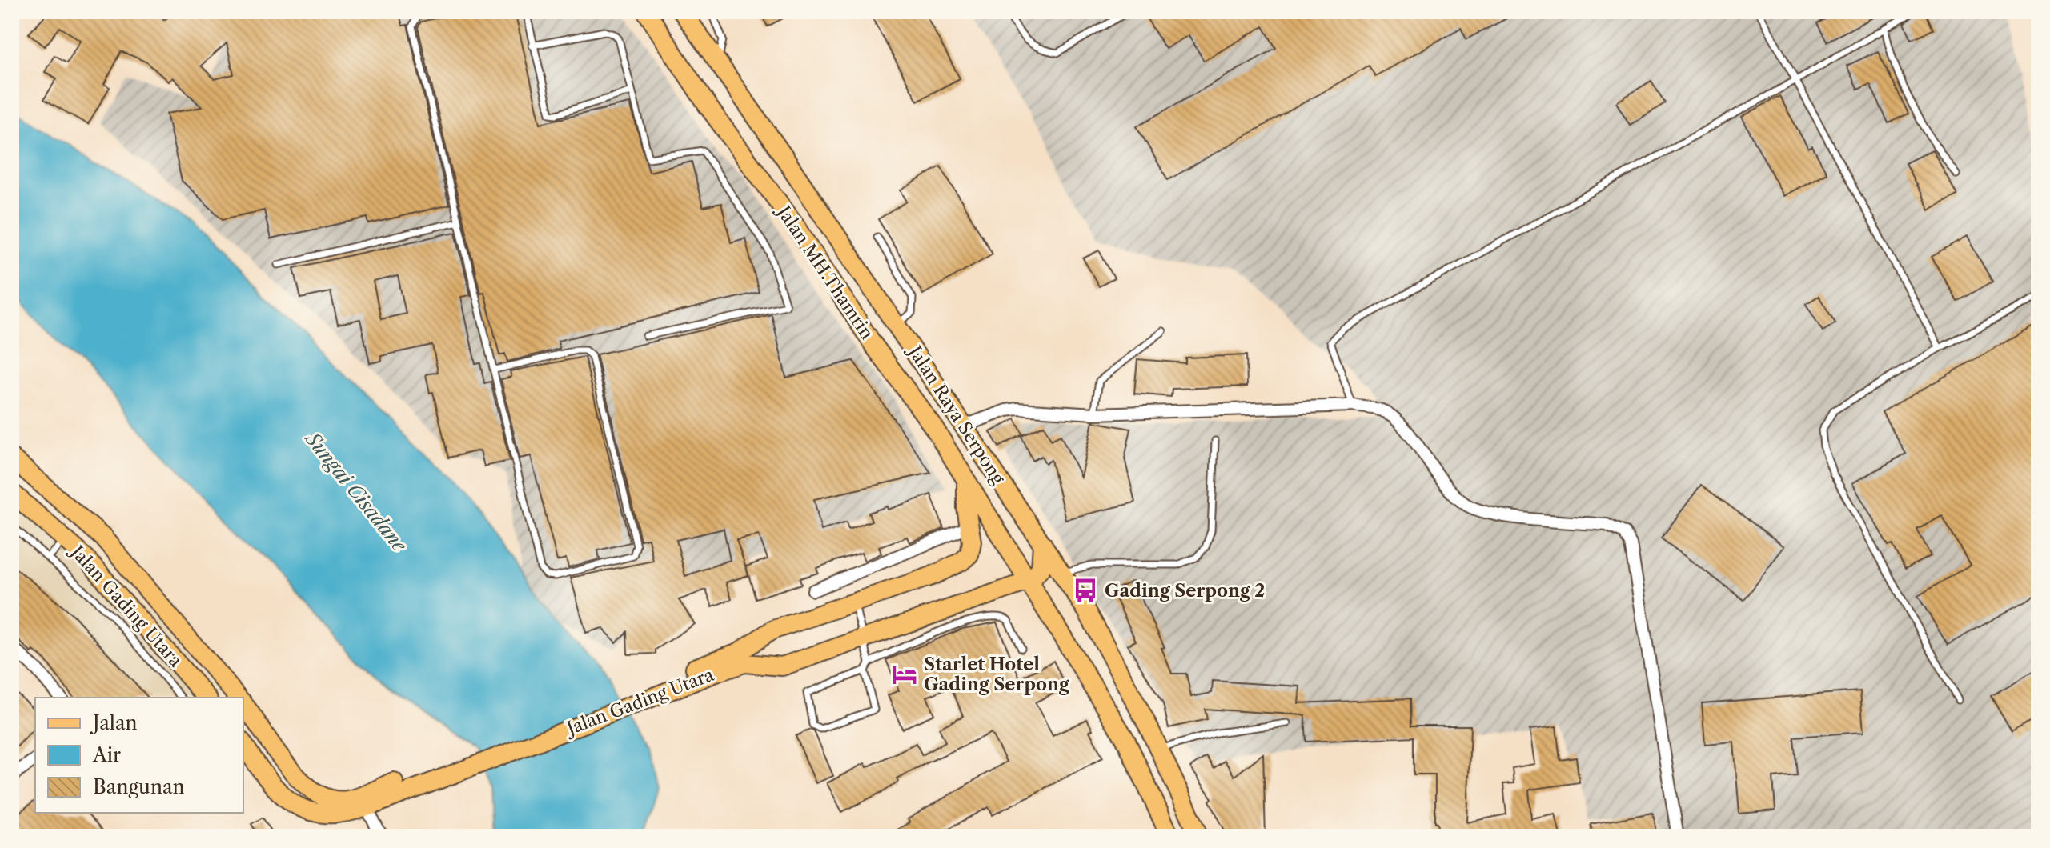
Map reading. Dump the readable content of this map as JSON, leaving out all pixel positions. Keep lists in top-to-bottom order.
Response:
{
  "streets": {
    "main road": ["Jalan MH.Thamrin", "Jalan Raya Serpong", "Jalan Gading Utara"]
  },
  "crossings": [
    ["Jalan MH.Thamrin", "Jalan Gading Utara"]
  ],
  "water": ["Sungai Cisadane"],
  "places": {
    "bus stop": ["Gading Serpong 2"],
    "hotel": ["Starlet Hotel Gading Serpong"]
  },
  "legend": ["Jalan", "Air", "Bangunan"]
}
